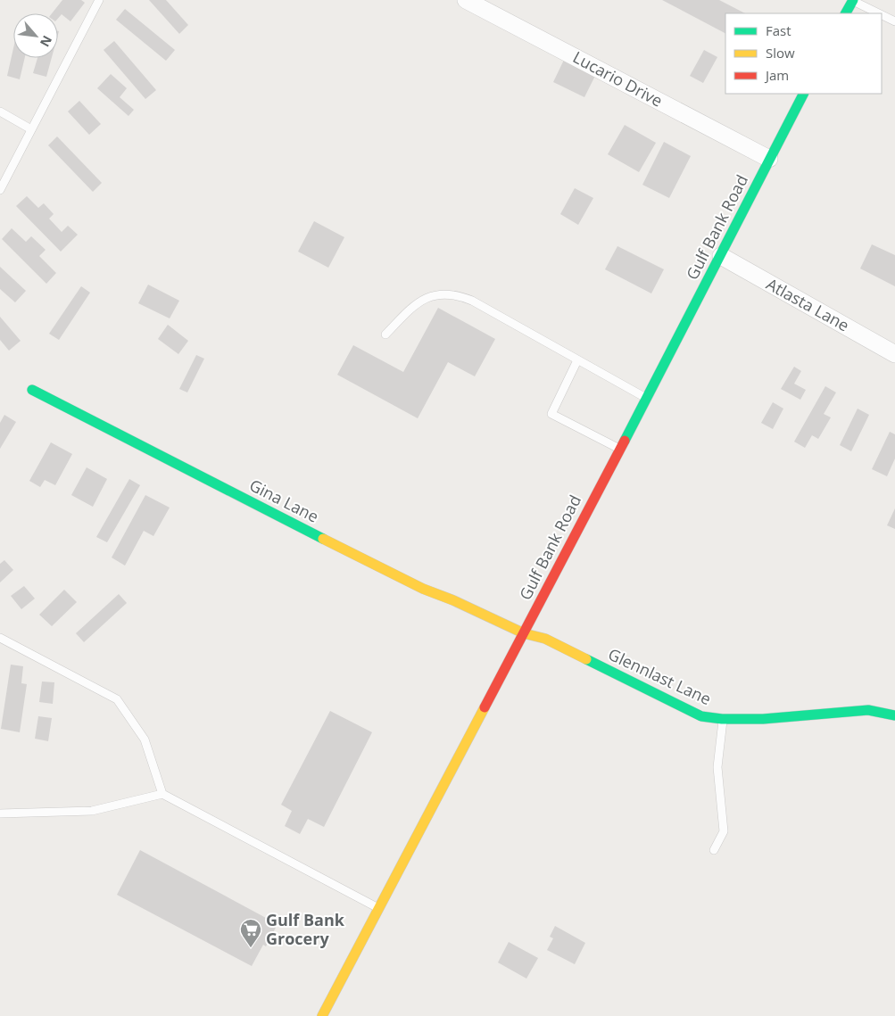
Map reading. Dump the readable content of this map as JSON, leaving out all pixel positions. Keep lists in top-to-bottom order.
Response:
{
  "streets": {
    "main road": ["Gulf Bank Road", "Gina Lane", "Glennlast Lane"],
    "street": ["Lucario Drive", "Atlasta Lane"]
  },
  "crossings": [
    ["Lucario Drive", "Gulf Bank Road"],
    ["Gulf Bank Road", "Atlasta Lane"],
    ["Gulf Bank Road", "Gina Lane"],
    ["Gulf Bank Road", "Glennlast Lane"],
    ["Gina Lane", "Glennlast Lane"]
  ],
  "places": {
    "supermarket": ["Gulf Bank Grocery"]
  },
  "legend": ["Fast", "Slow", "Jam"],
  "north": "bottom right"
}
